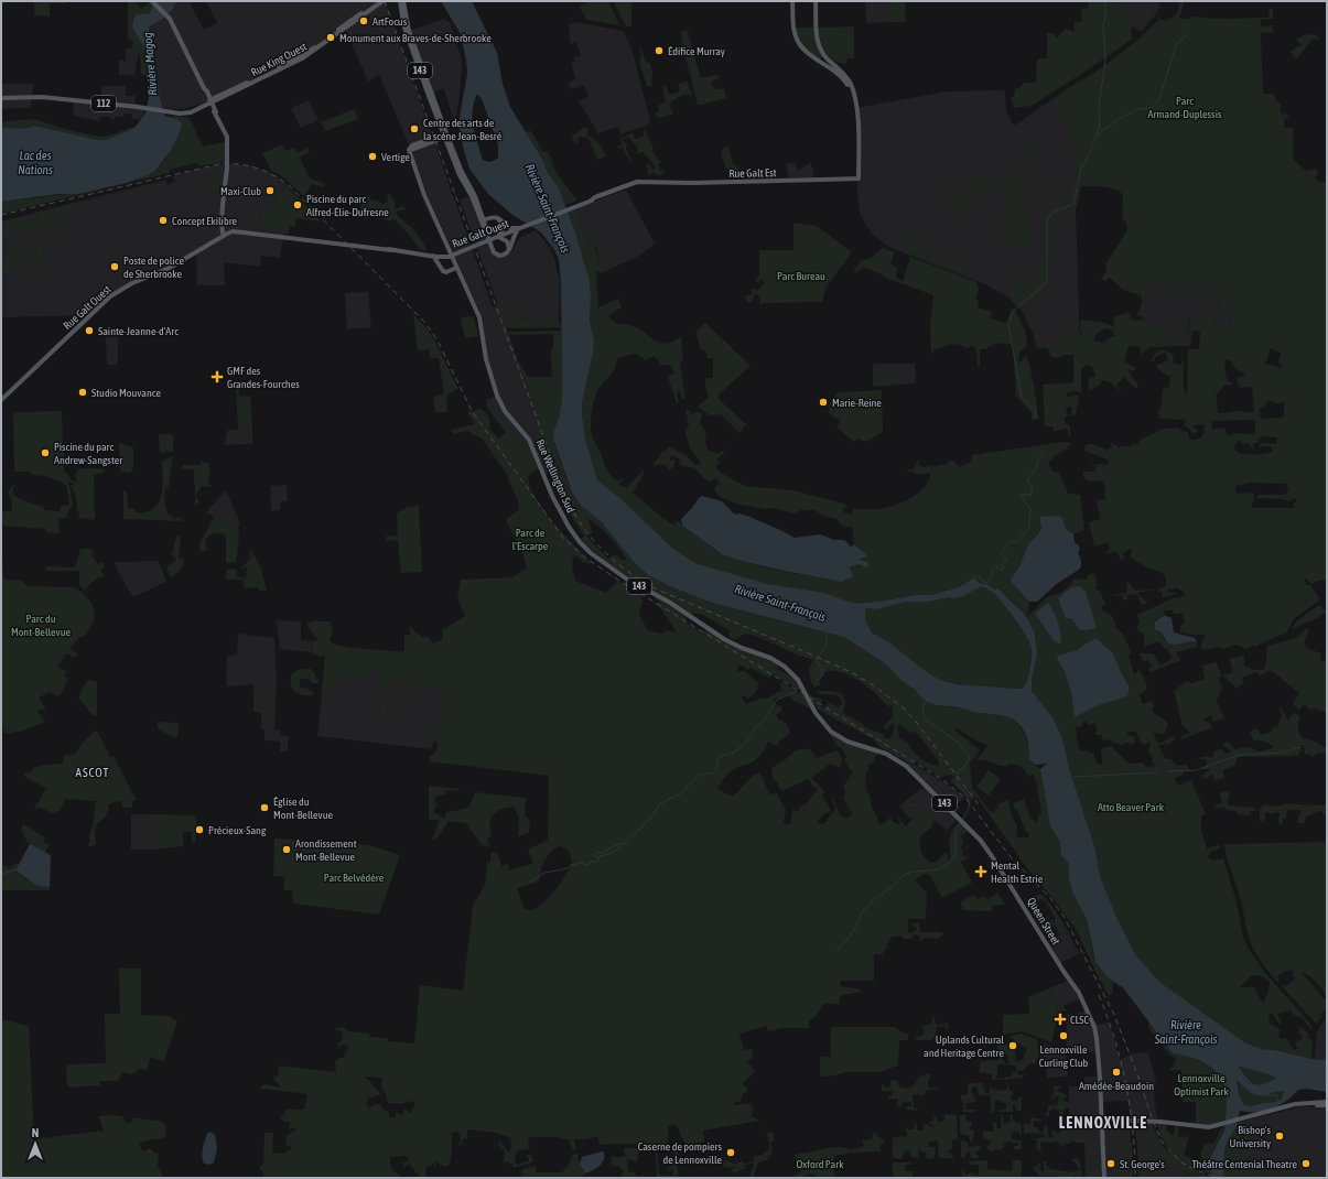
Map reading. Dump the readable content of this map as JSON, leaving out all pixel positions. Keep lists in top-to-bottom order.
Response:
{
  "streets": {
    "main road": [
      "Rue King Ouest",
      "143",
      "112",
      "Rue Galt Est",
      "Rue Galt Ouest",
      "Rue Wellington Sud",
      "Queen Street"
    ]
  },
  "crossings": [
    ["143", "Rue Wellington Sud"],
    ["Rue Galt Est", "Rue Galt Ouest"],
    ["Rue Wellington Sud", "Queen Street"]
  ],
  "districts": ["ASCOT", "LENNOXVILLE"],
  "water": ["Rivière Magog", "Lac des Nations", "Rivière Saint-François"],
  "parks": [
    "Parc Armand-Duplessis",
    "Parc Bureau",
    "Parc de l'Escarpe",
    "Parc du Mont-Bellevue",
    "Atto Beaver Park",
    "Parc Belvédère",
    "Lennoxville Optimist Park",
    "Oxford Park"
  ],
  "places": {
    "other": [
      "ArtFocus",
      "Monument aux Braves-de-Sherbrooke",
      "Édifice Murray",
      "Centre des arts de la scène Jean-Besré",
      "Vertige",
      "Maxi-Club",
      "Piscine du parc Alfred-Élie-Dufresne",
      "Concept Ekilibre",
      "Poste de police de Sherbrooke",
      "Sainte-Jeanne-d'Arc",
      "Studio Mouvance",
      "Marie-Reine",
      "Piscine du parc Andrew-Sangster",
      "Église du Mont-Bellevue",
      "Précieux-Sang",
      "Arondissement Mont-Bellevue",
      "Lennoxville Curling Club",
      "Uplands Cultural and Heritage Centre",
      "Amédée-Beaudoin",
      "Bishop's University",
      "Caserne de pompiers de Lennoxville",
      "St. George's",
      "Théâtre Centenial Theatre"
    ],
    "health": ["GMF des Grandes-Fourches", "Mental Health Estrie", "CLSC"]
  },
  "north": "top"
}
